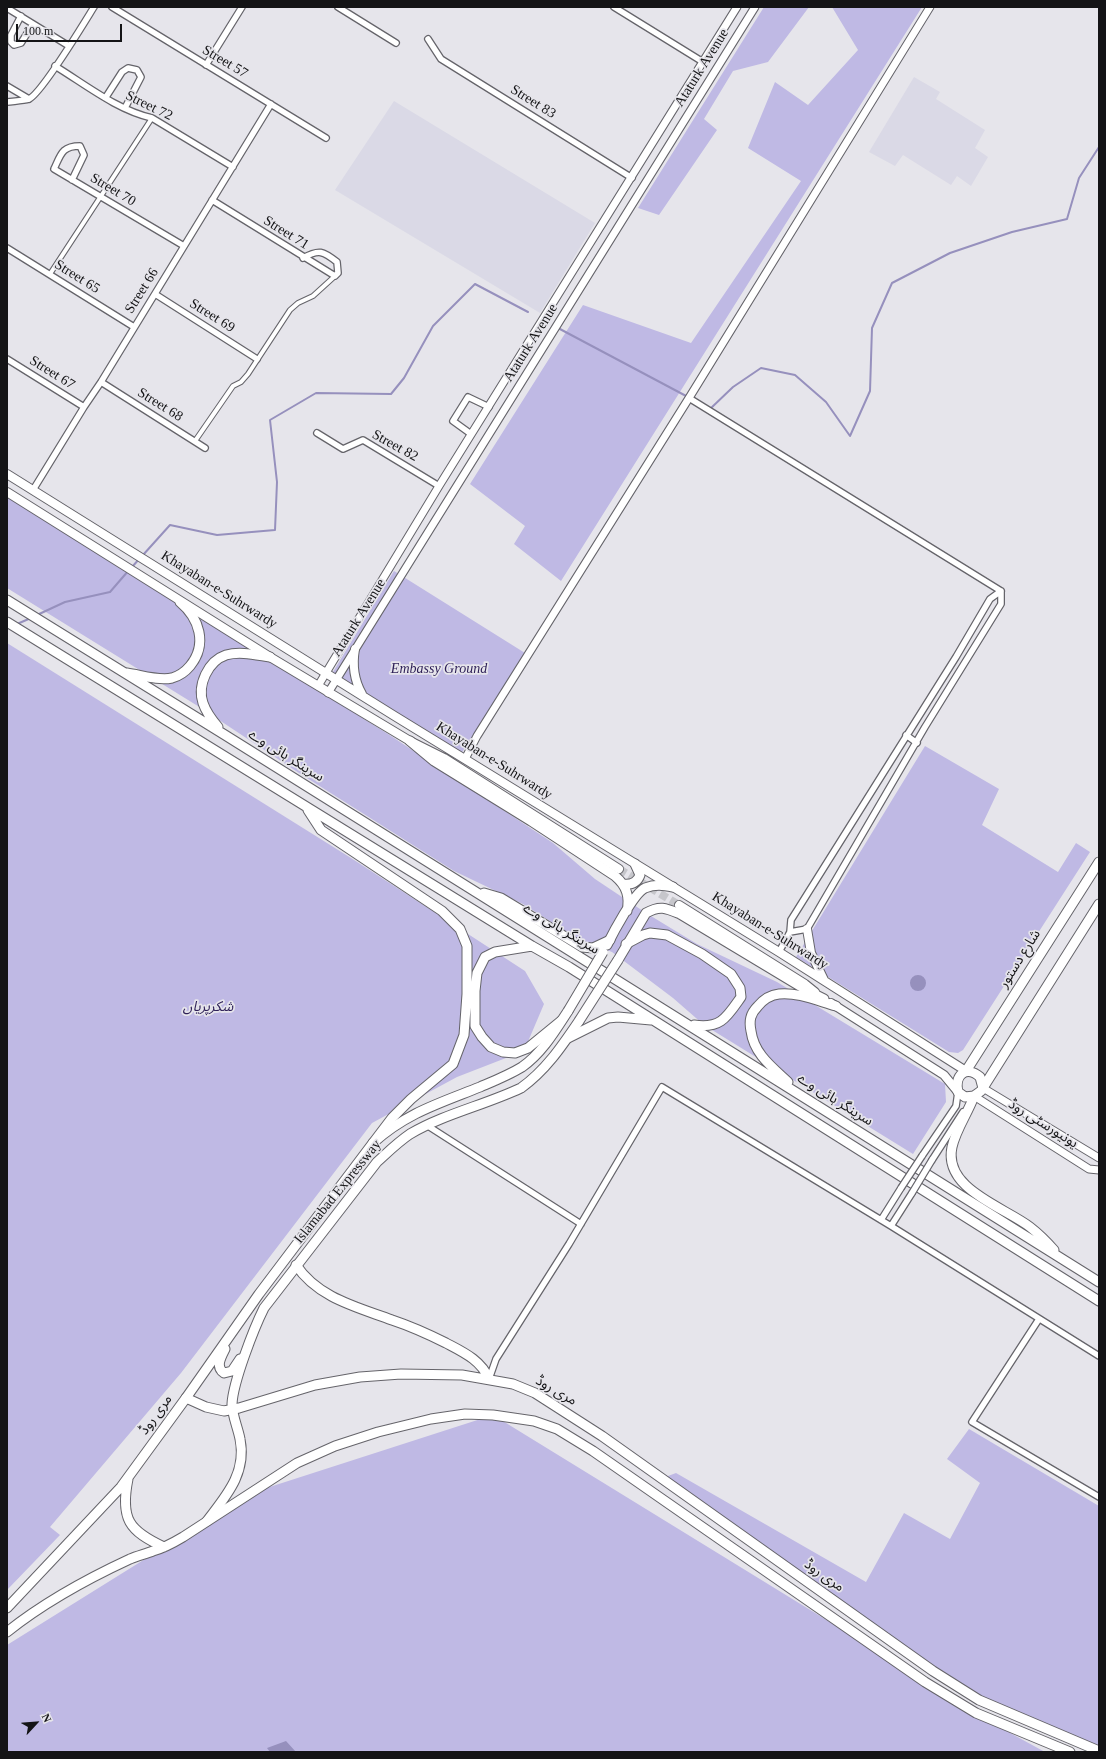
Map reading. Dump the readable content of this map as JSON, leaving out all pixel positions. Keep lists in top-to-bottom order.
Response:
{
  "streets": {
    "main road": [
      "Khayaban-e-Suhrwardy",
      "سرینگر ہائی وے",
      "شارع دستور",
      "Islamabad Expressway",
      "مری روڈ"
    ],
    "street": [
      "Street 57",
      "Ataturk Avenue",
      "Street 83",
      "Street 72",
      "Street 70",
      "Street 71",
      "Street 65",
      "Street 66",
      "Street 69",
      "Street 67",
      "Street 68",
      "Street 82",
      "یونیورسٹی روڈ"
    ]
  },
  "crossings": [
    ["Street 57", "Street 66"],
    ["Ataturk Avenue", "Street 83"],
    ["Ataturk Avenue", "Street 82"],
    ["Ataturk Avenue", "Khayaban-e-Suhrwardy"],
    ["Street 72", "Street 66"],
    ["Street 70", "Street 66"],
    ["Street 71", "Street 66"],
    ["Street 65", "Street 66"],
    ["Street 66", "Street 69"],
    ["Street 66", "Street 67"],
    ["Street 66", "Street 68"],
    ["Street 66", "Khayaban-e-Suhrwardy"],
    ["Khayaban-e-Suhrwardy", "شارع دستور"],
    ["Khayaban-e-Suhrwardy", "یونیورسٹی روڈ"],
    ["Khayaban-e-Suhrwardy", "Islamabad Expressway"],
    ["شارع دستور", "یونیورسٹی روڈ"],
    ["Islamabad Expressway", "مری روڈ"]
  ],
  "parks": ["Embassy Ground", "شکرپریاں"],
  "scale_bar": "100 m",
  "north": "top right"
}
